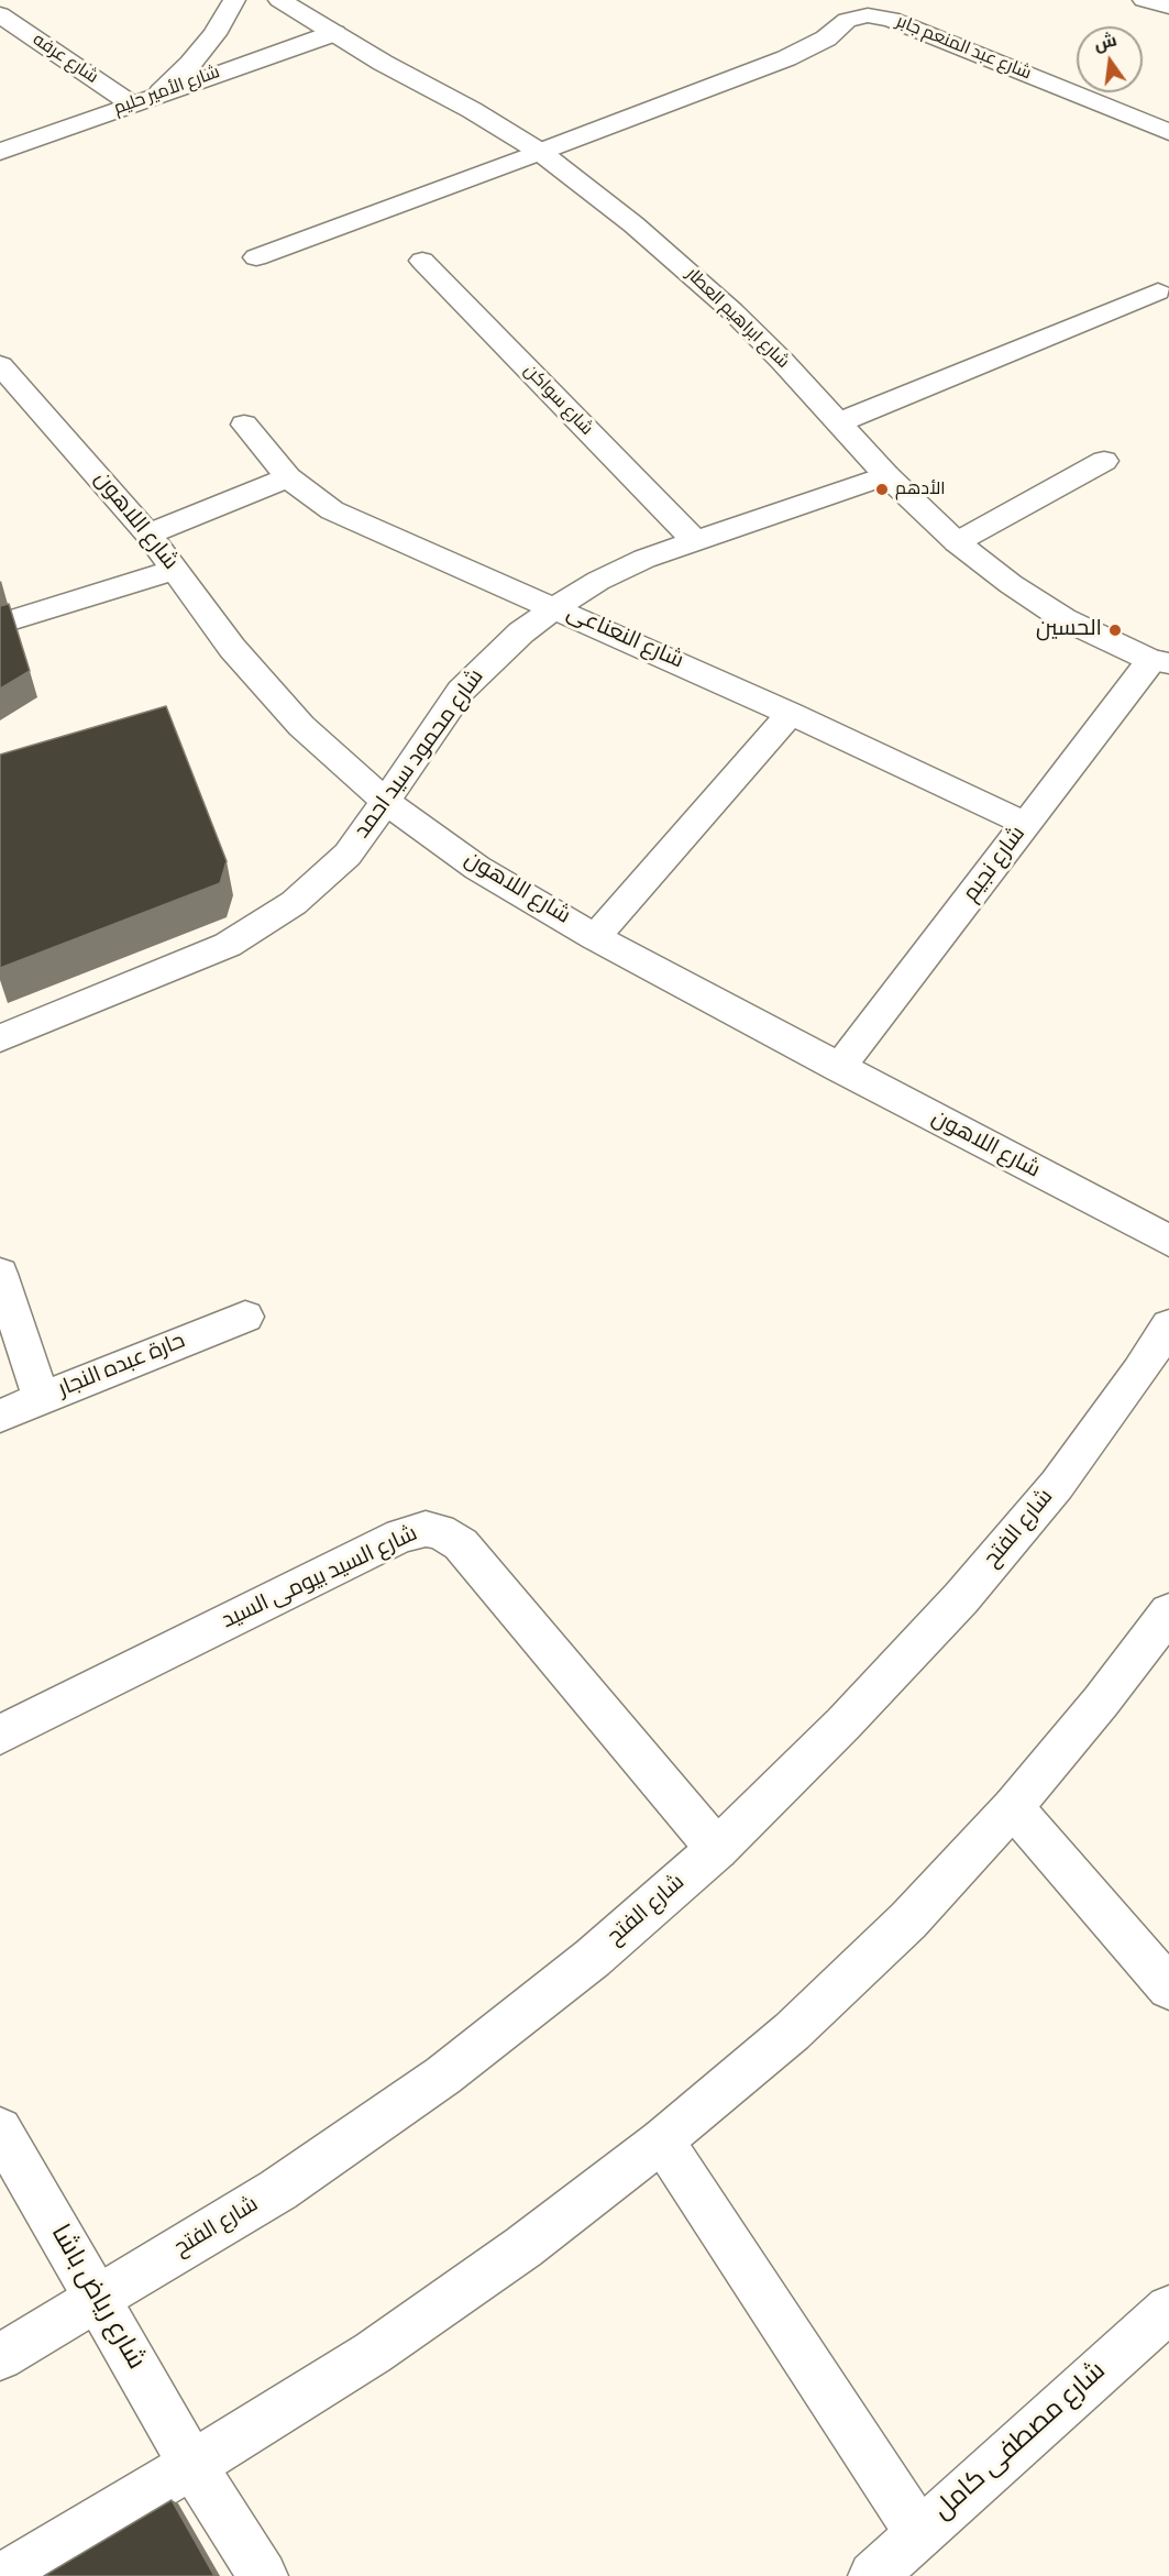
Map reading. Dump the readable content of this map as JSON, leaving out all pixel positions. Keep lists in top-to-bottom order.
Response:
{
  "streets": {
    "street": [
      "شارع عبد المنعم جابر",
      "شارع عرفه",
      "شارع الأمير حليم",
      "شارع ابراهيم العطار",
      "شارع سواكن",
      "شارع اللاهون",
      "شارع النعناعى",
      "شارع محمود سيد احمد",
      "شارع نجيم",
      "حارة عبده النجار",
      "شارع الفتح",
      "شارع السيد بيومى السيد",
      "شارع رياض باشا",
      "شارع مصطفى كامل"
    ]
  },
  "crossings": [
    ["شارع عبد المنعم جابر", "شارع ابراهيم العطار"],
    ["شارع عرفه", "شارع الأمير حليم"],
    ["شارع الأمير حليم", "شارع ابراهيم العطار"],
    ["شارع ابراهيم العطار", "شارع محمود سيد احمد"],
    ["شارع ابراهيم العطار", "شارع نجيم"],
    ["شارع سواكن", "شارع محمود سيد احمد"],
    ["شارع اللاهون", "شارع محمود سيد احمد"],
    ["شارع اللاهون", "شارع نجيم"],
    ["شارع النعناعى", "شارع محمود سيد احمد"],
    ["شارع النعناعى", "شارع نجيم"],
    ["شارع الفتح", "شارع السيد بيومى السيد"],
    ["شارع الفتح", "شارع رياض باشا"]
  ],
  "places": ["الأدهم", "الحسين"],
  "north": "top"
}
